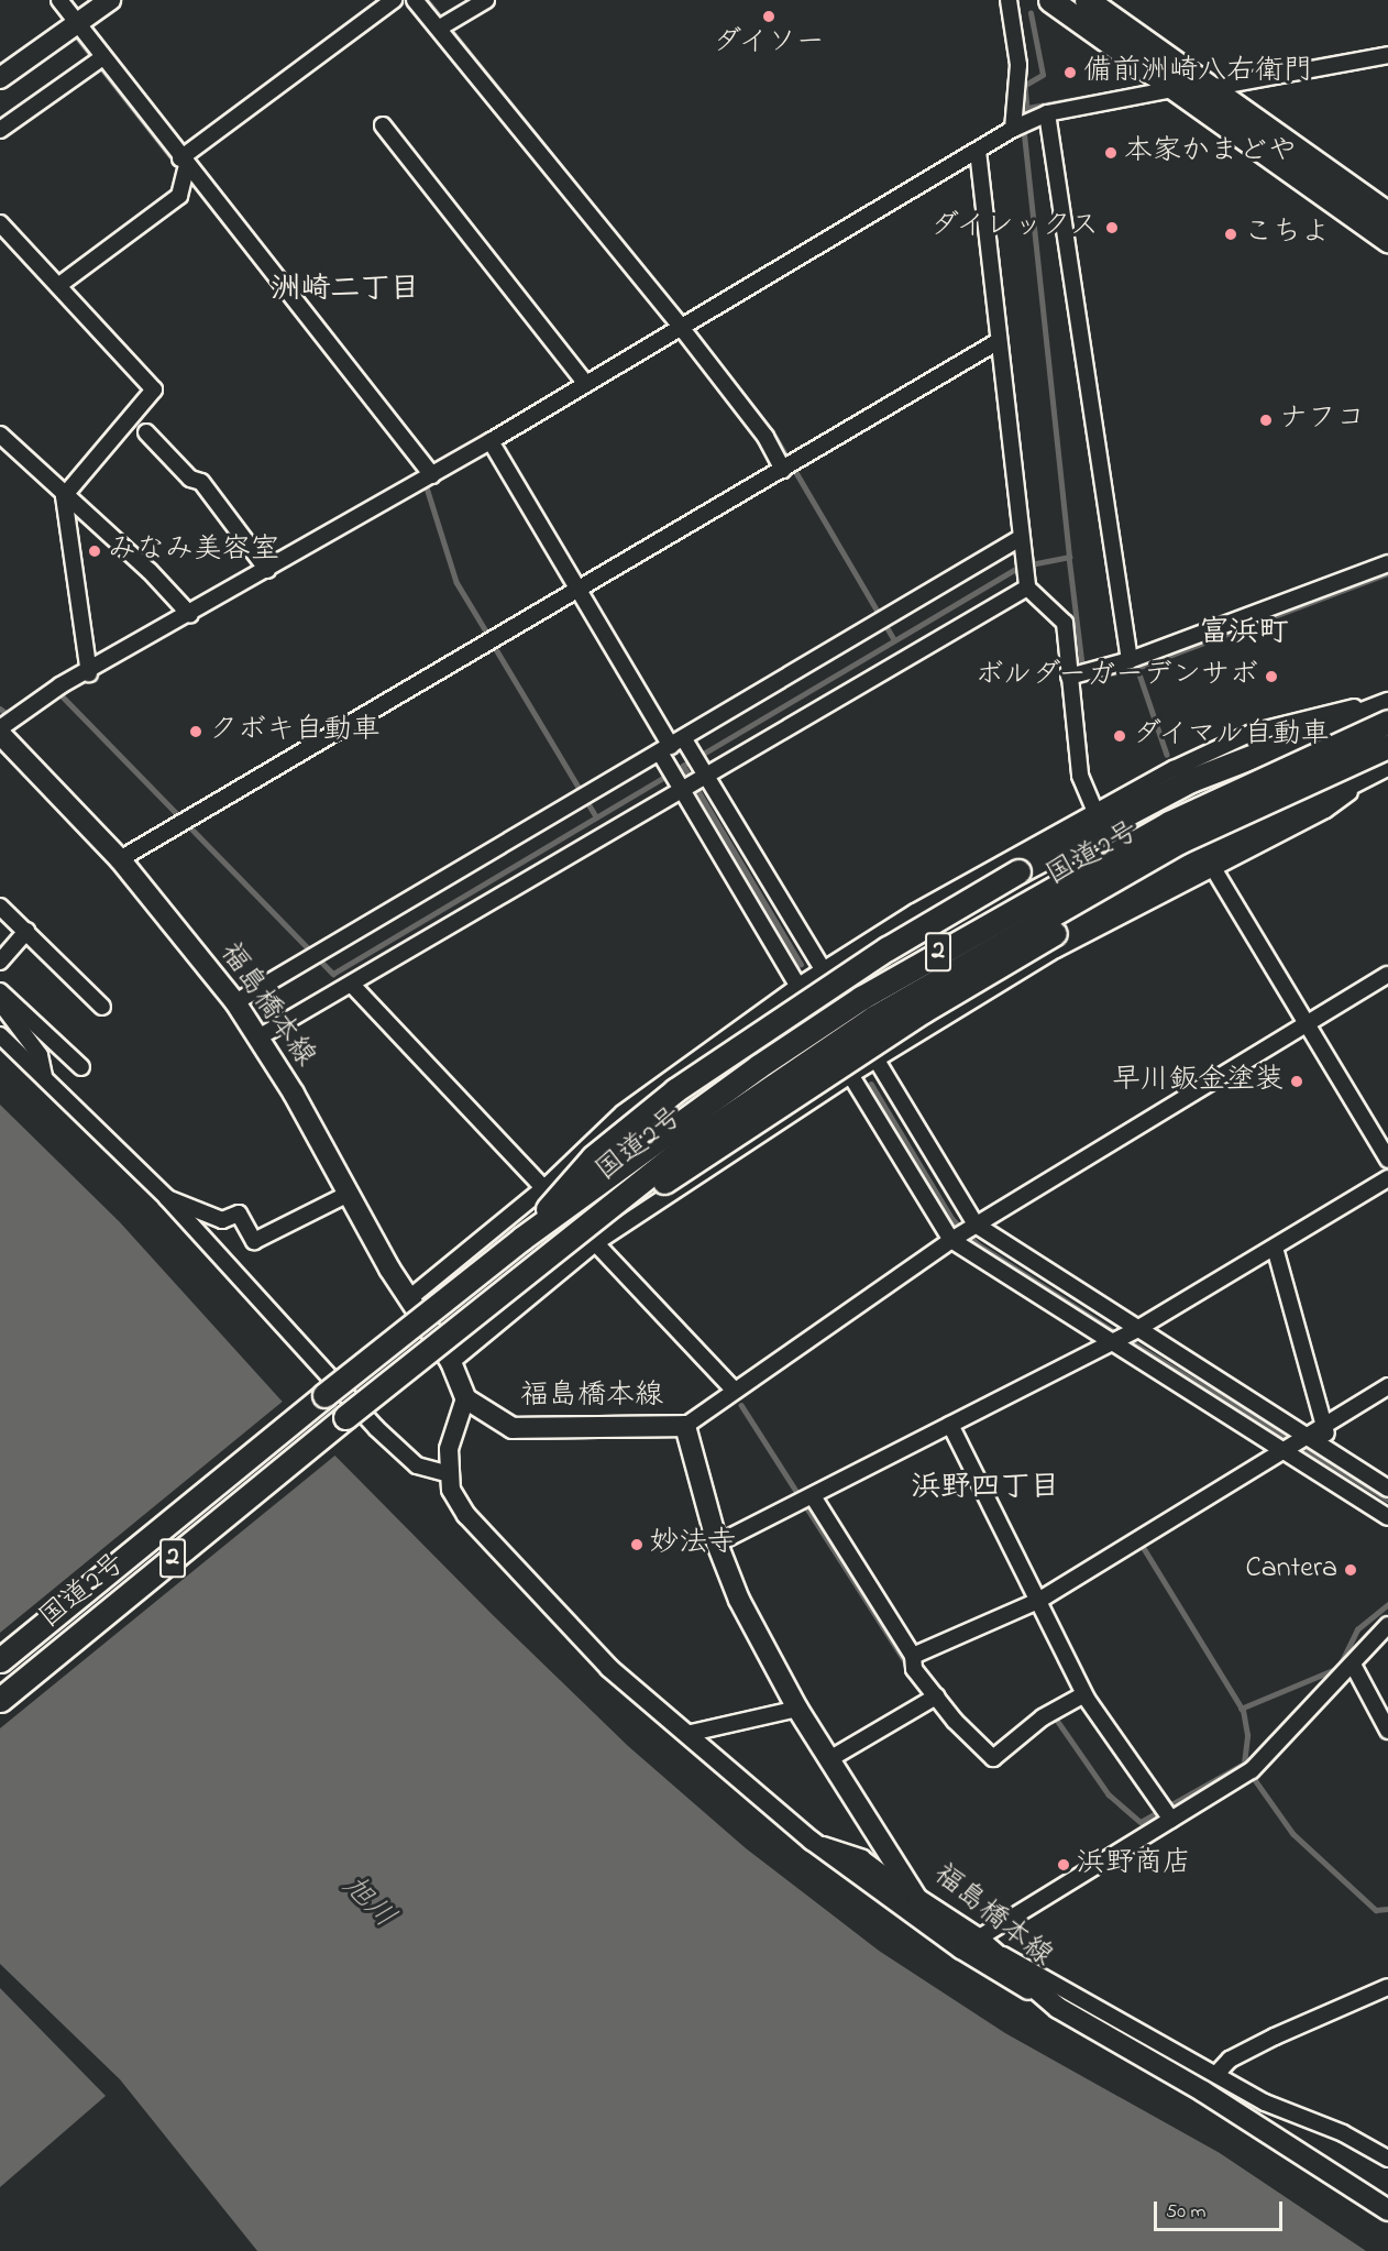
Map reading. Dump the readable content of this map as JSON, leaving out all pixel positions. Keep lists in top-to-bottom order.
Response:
{
  "streets": {
    "main road": ["国道2号", "2", "福島橋本線"]
  },
  "districts": ["洲崎二丁目", "富浜町", "浜野四丁目"],
  "water": ["旭川"],
  "places": [
    "ダイソー",
    "備前洲崎八右衛門",
    "本家かまどや",
    "ダイレックス",
    "こちよ",
    "ナフコ",
    "みなみ美容室",
    "ボルダーガーデンサボ",
    "クボキ自動車",
    "ダイマル自動車",
    "早川鈑金塗装",
    "妙法寺",
    "Cantera",
    "浜野商店"
  ],
  "scale_bar": "50 m"
}
